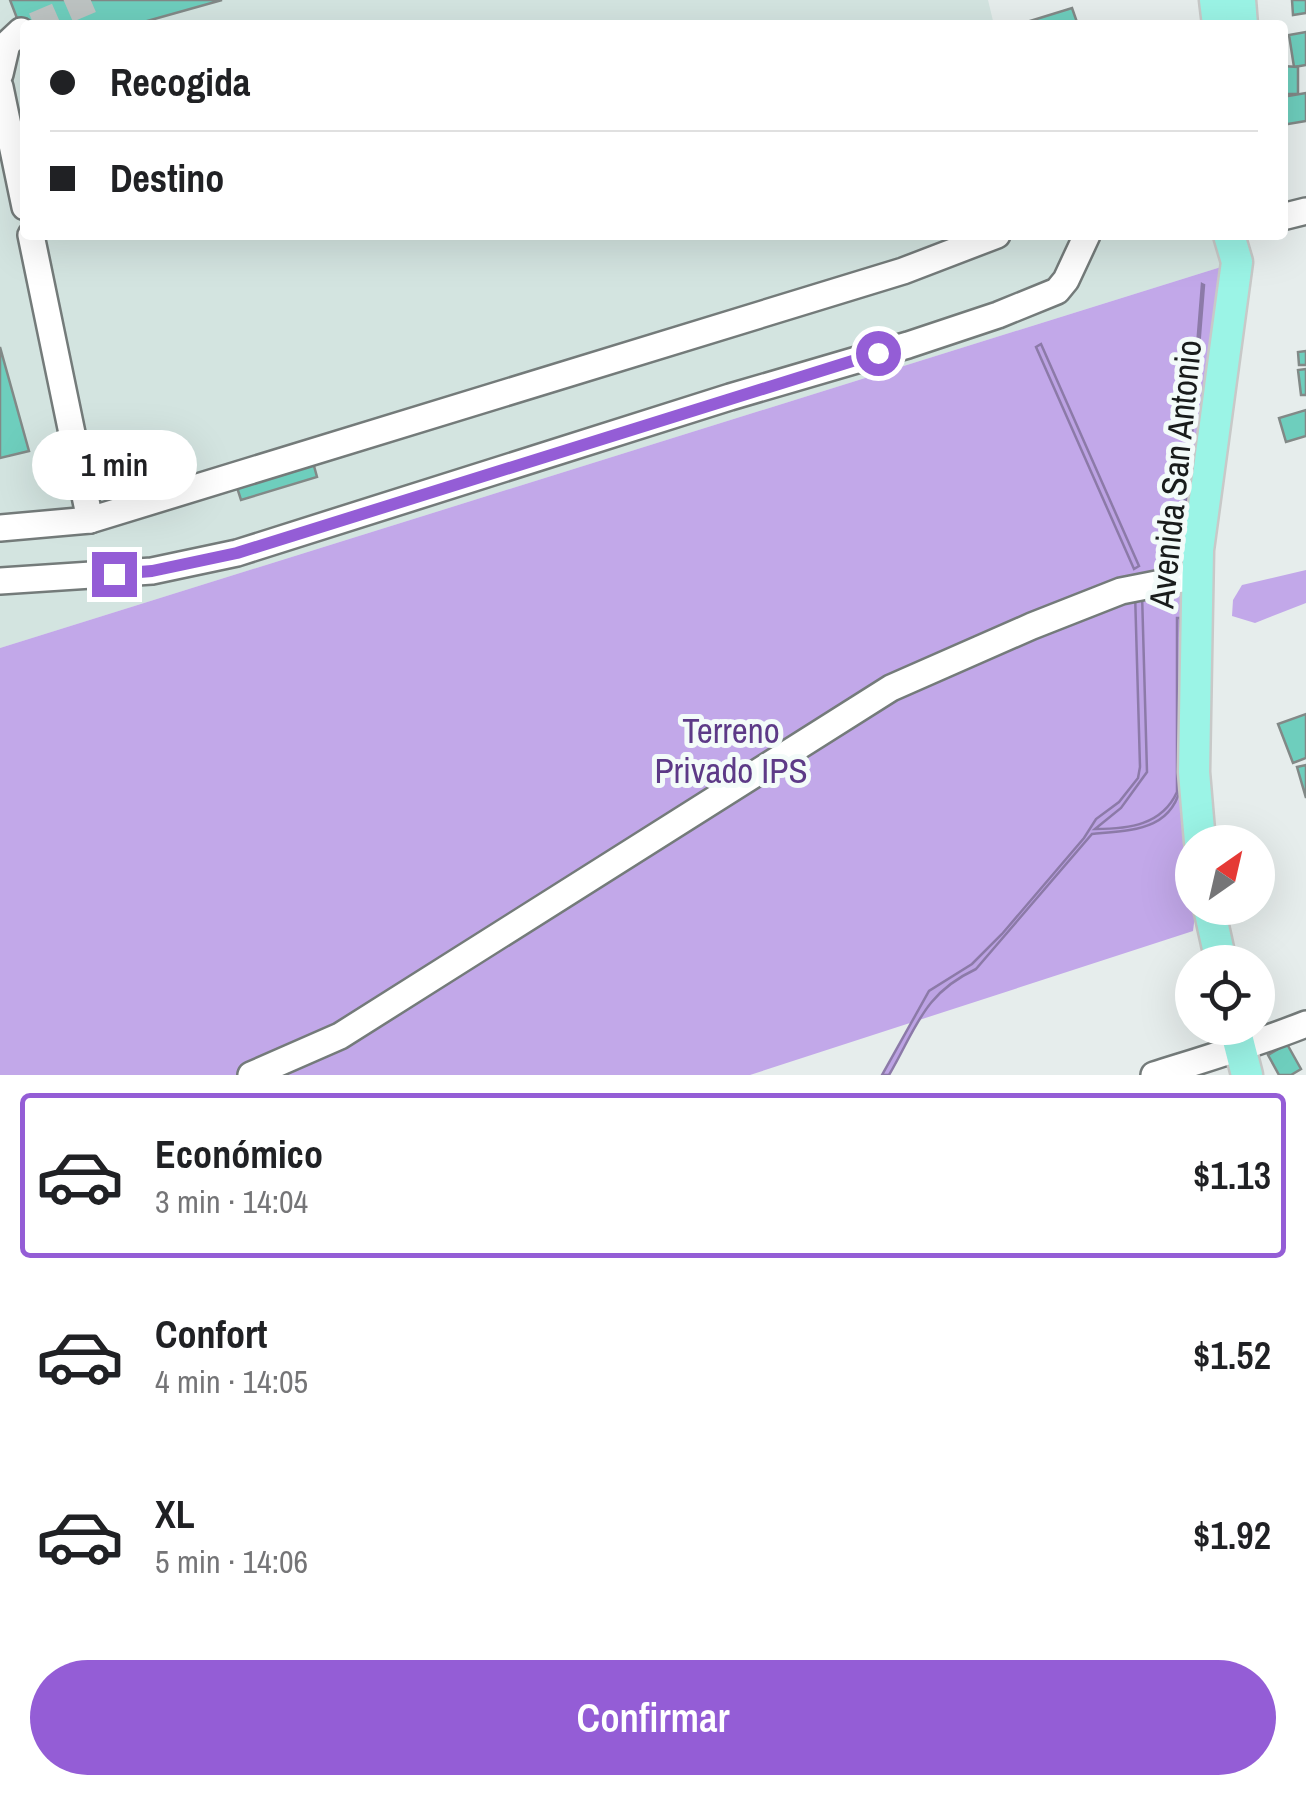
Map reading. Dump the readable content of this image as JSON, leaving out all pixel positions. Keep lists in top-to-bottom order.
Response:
{
  "streets": {
    "main road": ["Avenida San Antonio"]
  },
  "parks": ["Terreno Privado IPS"],
  "north": "top right",
  "page": {
    "banner": ["Recogida", "Destino"],
    "bubble": "1 min",
    "list": [
      {
        "name": "Económico",
        "note": "3 min · 14:04",
        "value": "$1.13"
      },
      {
        "name": "Confort",
        "note": "4 min · 14:05",
        "value": "$1.52"
      },
      {
        "name": "XL",
        "note": "5 min · 14:06",
        "value": "$1.92"
      }
    ],
    "buttons": "Confirmar"
  }
}
